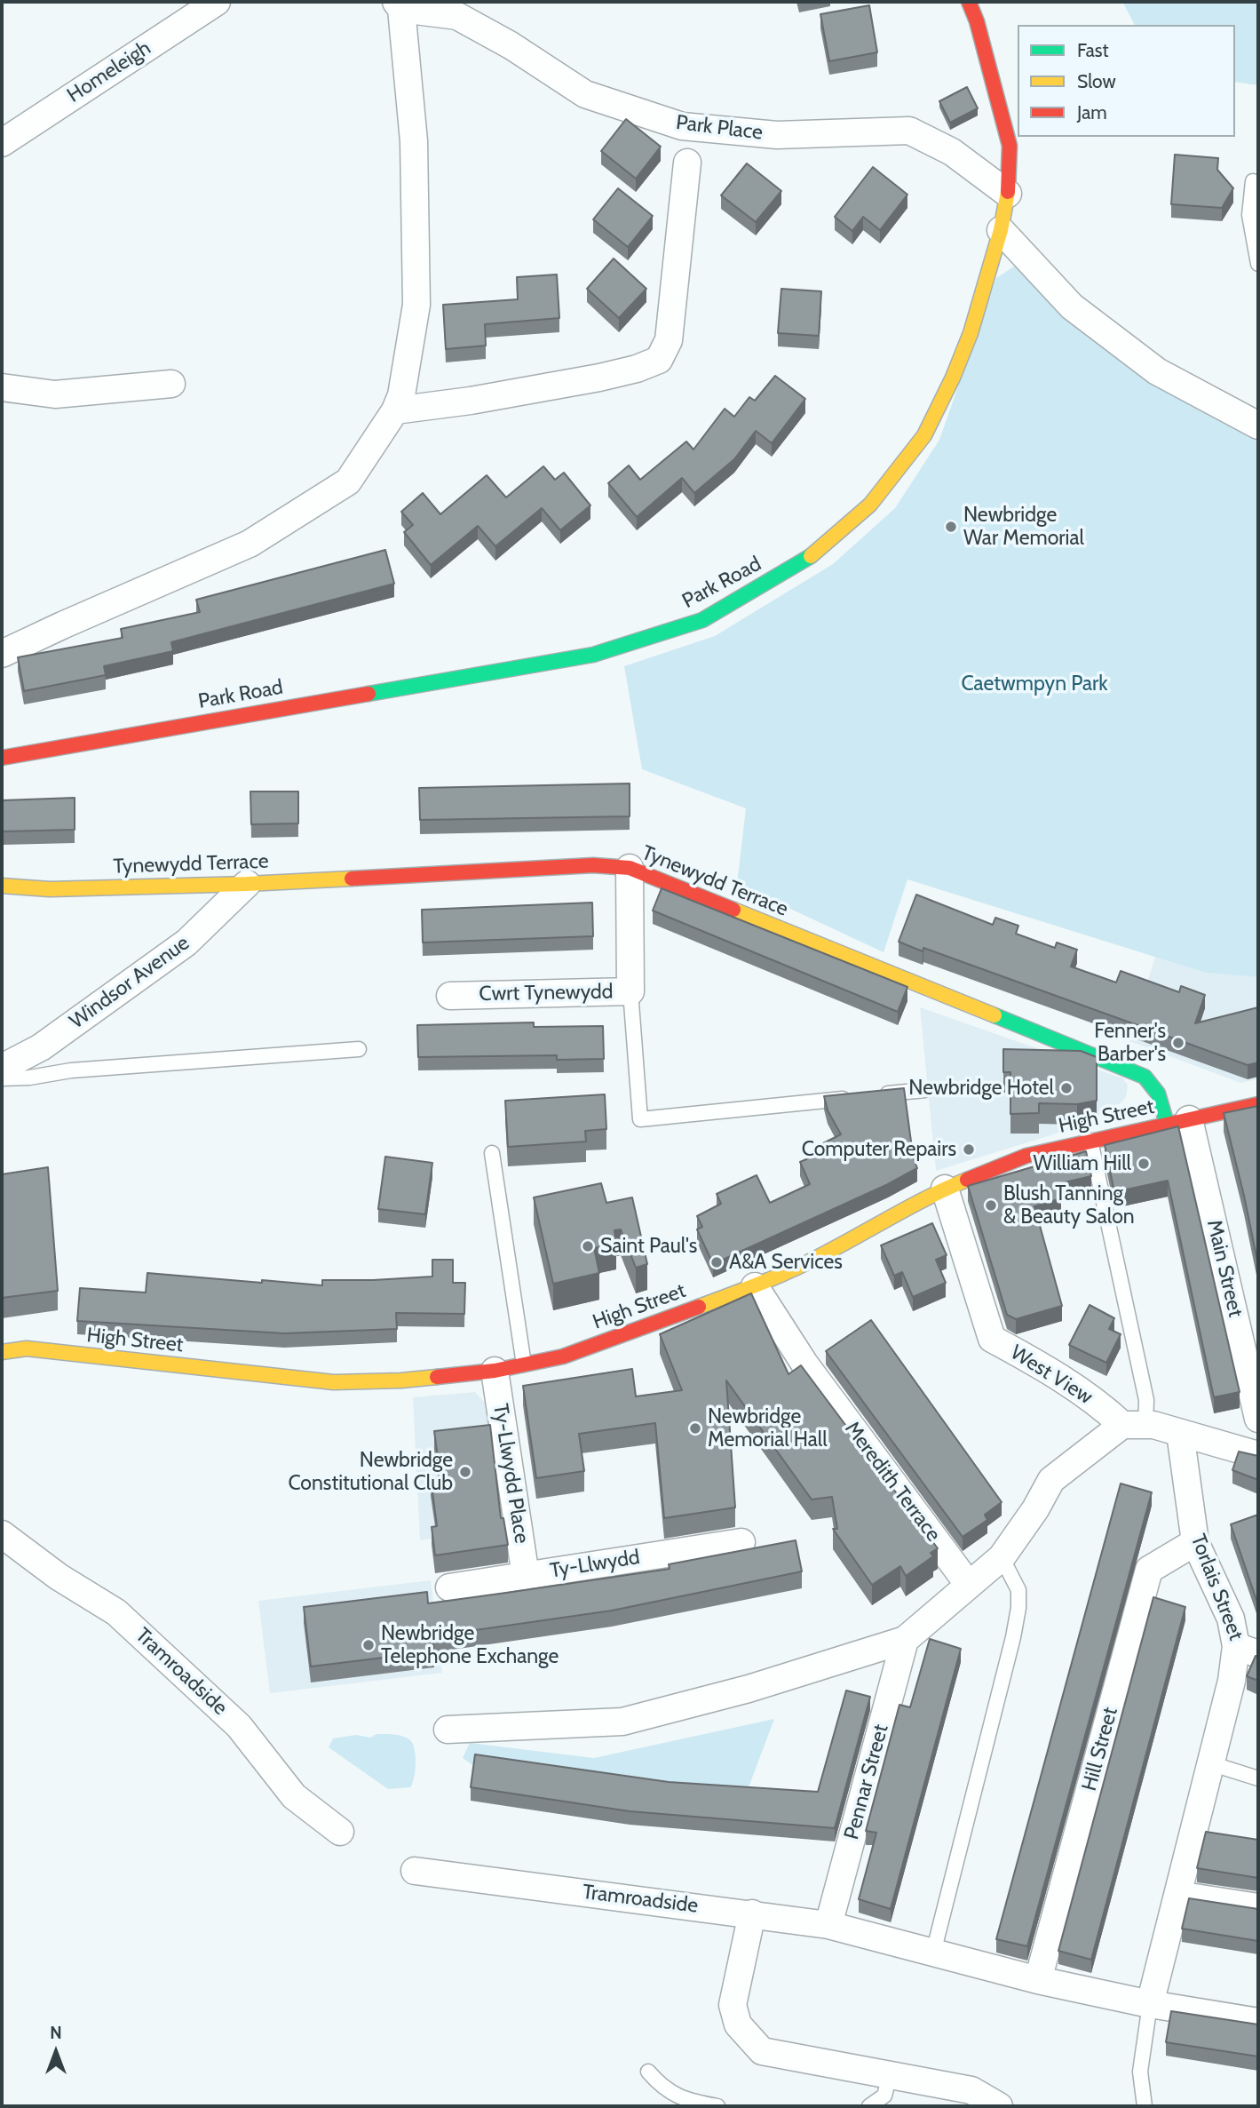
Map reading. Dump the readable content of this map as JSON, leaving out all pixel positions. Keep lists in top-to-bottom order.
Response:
{
  "streets": {
    "street": [
      "Homeleigh",
      "Park Place",
      "Park Road",
      "Tynewydd Terrace",
      "Windsor Avenue",
      "Cwrt Tynewydd",
      "High Street",
      "Main Street",
      "West View",
      "Ty-Llwydd Place",
      "Meredith Terrace",
      "Ty-Llwydd",
      "Torlais Street",
      "Tramroadside",
      "Hill Street",
      "Pennar Street"
    ]
  },
  "crossings": [
    ["Park Place", "Park Road"],
    ["Tynewydd Terrace", "Windsor Avenue"],
    ["Tynewydd Terrace", "Cwrt Tynewydd"],
    ["Tynewydd Terrace", "High Street"],
    ["Tynewydd Terrace", "Main Street"],
    ["High Street", "Main Street"],
    ["High Street", "West View"],
    ["High Street", "Ty-Llwydd Place"],
    ["High Street", "Meredith Terrace"],
    ["West View", "Torlais Street"],
    ["Ty-Llwydd Place", "Ty-Llwydd"],
    ["Torlais Street", "Tramroadside"],
    ["Torlais Street", "Hill Street"],
    ["Tramroadside", "Hill Street"],
    ["Tramroadside", "Pennar Street"]
  ],
  "parks": ["Caetwmpyn Park"],
  "places": [
    "Newbridge War Memorial",
    "Fenner's Barber's",
    "Newbridge Hotel",
    "Computer Repairs",
    "William Hill",
    "Blush Tanning & Beauty Salon",
    "Saint Paul's",
    "A&A Services",
    "Newbridge Memorial Hall",
    "Newbridge Constitutional Club",
    "Newbridge Telephone Exchange"
  ],
  "legend": ["Fast", "Slow", "Jam"],
  "north": "top"
}
